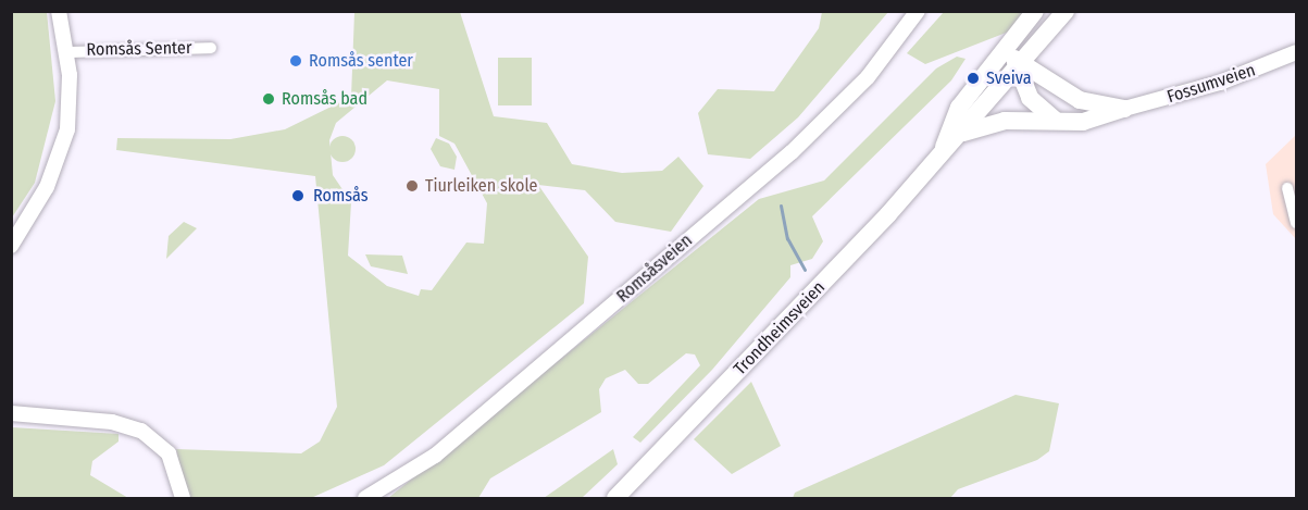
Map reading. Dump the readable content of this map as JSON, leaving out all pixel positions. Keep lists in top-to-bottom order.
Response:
{
  "streets": {
    "highway": ["Trondheimsveien"],
    "street": ["Romsås Senter", "Fossumveien", "Romsåsveien"]
  },
  "places": [
    "Romsås senter",
    "Sveiva",
    "Romsås bad",
    "Tiurleiken skole",
    "Romsås"
  ]
}
